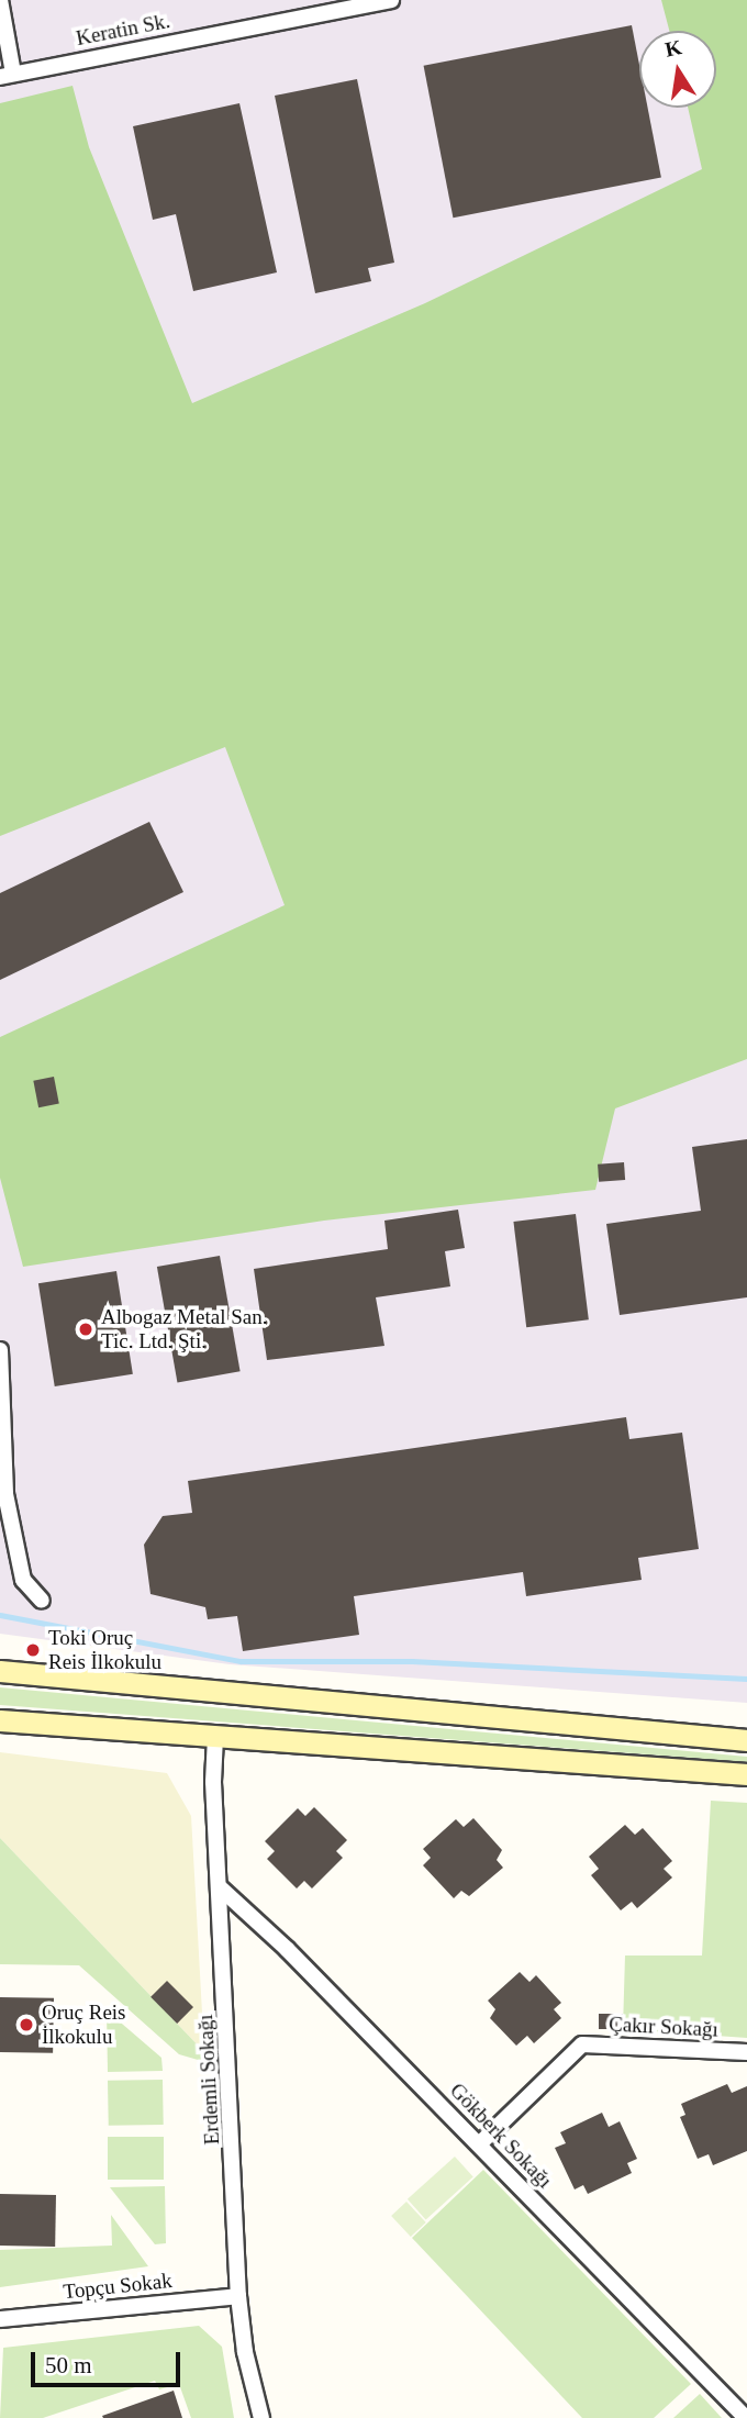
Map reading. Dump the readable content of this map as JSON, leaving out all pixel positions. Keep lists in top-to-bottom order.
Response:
{
  "streets": {
    "street": [
      "Keratin Sk.",
      "Çakır Sokağı",
      "Erdemli Sokağı",
      "Gökberk Sokağı",
      "Topçu Sokak"
    ]
  },
  "crossings": [
    ["Çakır Sokağı", "Gökberk Sokağı"],
    ["Erdemli Sokağı", "Gökberk Sokağı"],
    ["Erdemli Sokağı", "Topçu Sokak"]
  ],
  "places": ["Albogaz Metal San. Tic. Ltd. Şti.", "Toki Oruç Reis İlkokulu", "Oruç Reis İlkokulu"],
  "scale_bar": "50 m",
  "north": "top"
}
